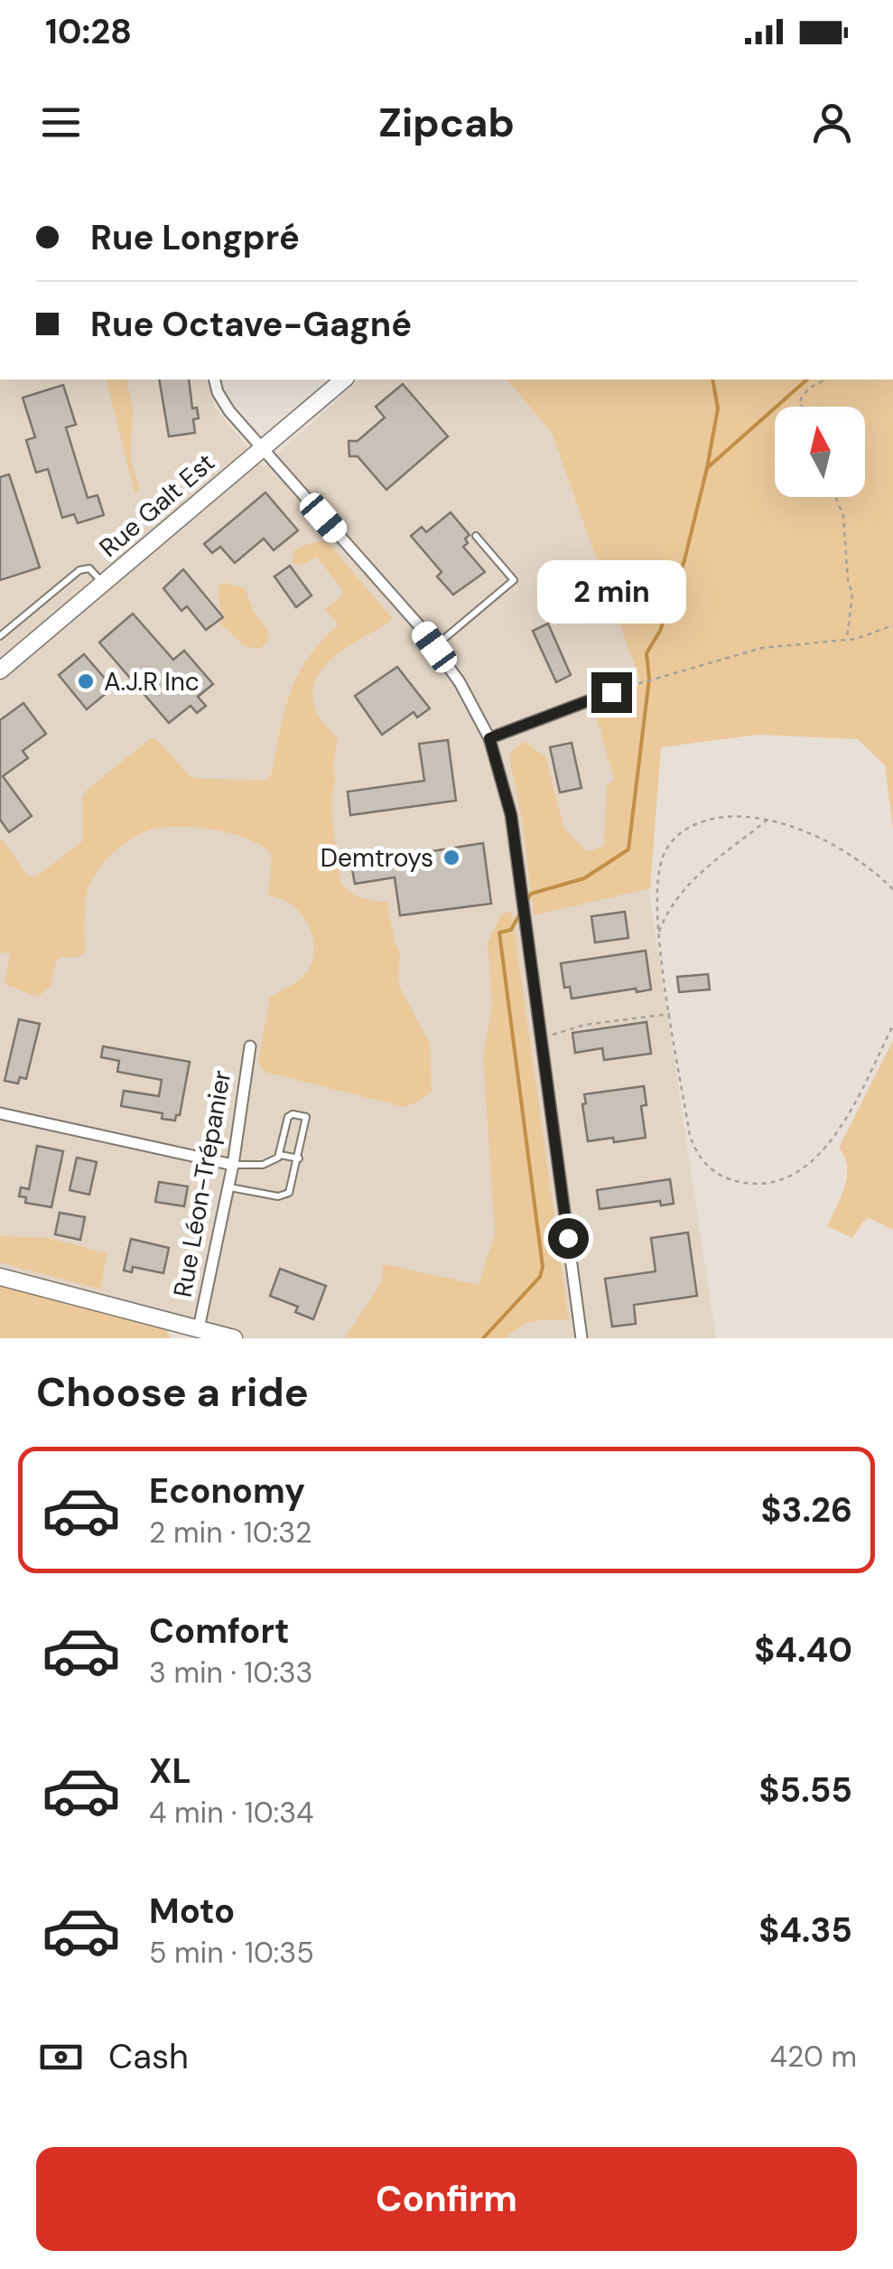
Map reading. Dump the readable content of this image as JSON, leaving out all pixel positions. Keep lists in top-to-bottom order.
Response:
{
  "streets": {
    "street": ["Rue Galt Est", "Rue Léon-Trépanier"]
  },
  "places": ["A.J.R Inc", "Demtroys"],
  "north": "top",
  "page": {
    "status": "10:28",
    "header": "Zipcab",
    "banner": ["Rue Longpré", "Rue Octave-Gagné"],
    "bubble": "2 min",
    "heading": "Choose a ride",
    "list": [
      {
        "name": "Economy",
        "note": "2 min · 10:32",
        "value": "$3.26"
      },
      {
        "name": "Comfort",
        "note": "3 min · 10:33",
        "value": "$4.40"
      },
      {
        "name": "XL",
        "note": "4 min · 10:34",
        "value": "$5.55"
      },
      {
        "name": "Moto",
        "note": "5 min · 10:35",
        "value": "$4.35"
      }
    ],
    "pay": ["Cash", "420 m"],
    "buttons": "Confirm"
  }
}
